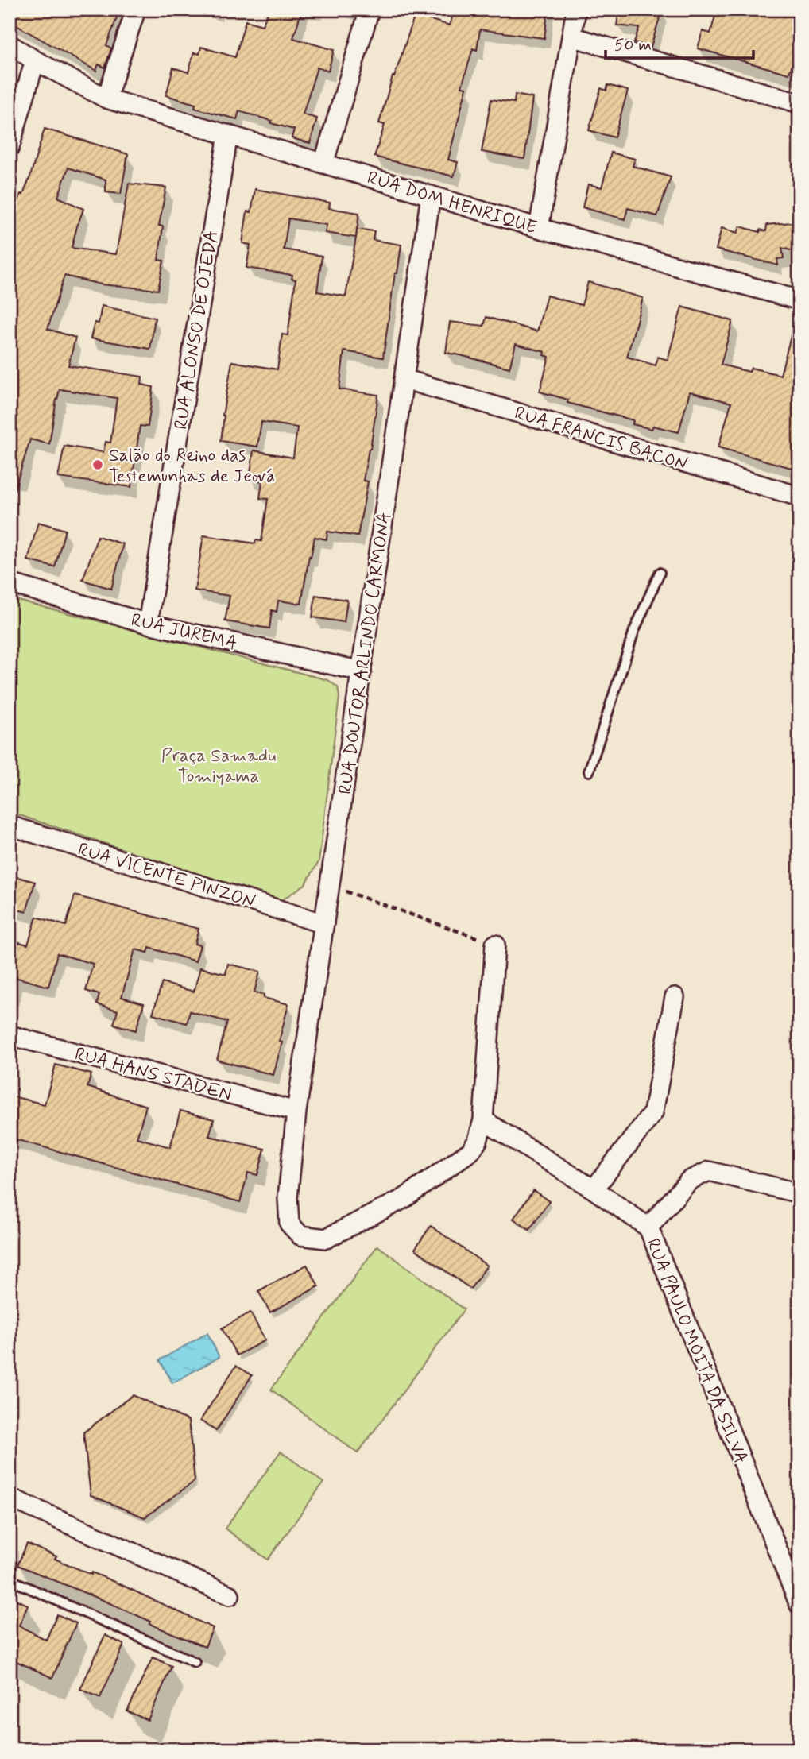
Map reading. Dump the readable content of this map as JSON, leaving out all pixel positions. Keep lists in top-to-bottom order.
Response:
{
  "streets": {
    "street": [
      "RUA DOM HENRIQUE",
      "RUA ALONSO DE OJEDA",
      "RUA FRANCIS BACON",
      "RUA JUREMA",
      "RUA DOUTOR ARLINDO CARMONA",
      "RUA VICENTE PINZON",
      "RUA HANS STADEN",
      "RUA PAULO MOITA DA SILVA"
    ]
  },
  "crossings": [
    ["RUA DOM HENRIQUE", "RUA ALONSO DE OJEDA"],
    ["RUA DOM HENRIQUE", "RUA DOUTOR ARLINDO CARMONA"],
    ["RUA ALONSO DE OJEDA", "RUA JUREMA"],
    ["RUA FRANCIS BACON", "RUA DOUTOR ARLINDO CARMONA"],
    ["RUA JUREMA", "RUA DOUTOR ARLINDO CARMONA"],
    ["RUA DOUTOR ARLINDO CARMONA", "RUA VICENTE PINZON"],
    ["RUA DOUTOR ARLINDO CARMONA", "RUA HANS STADEN"],
    ["RUA DOUTOR ARLINDO CARMONA", "RUA PAULO MOITA DA SILVA"]
  ],
  "parks": ["Praça Samadu Tomiyama"],
  "places": ["Salão do Reino das Testemunhas de Jeová"],
  "scale_bar": "50 m"
}
